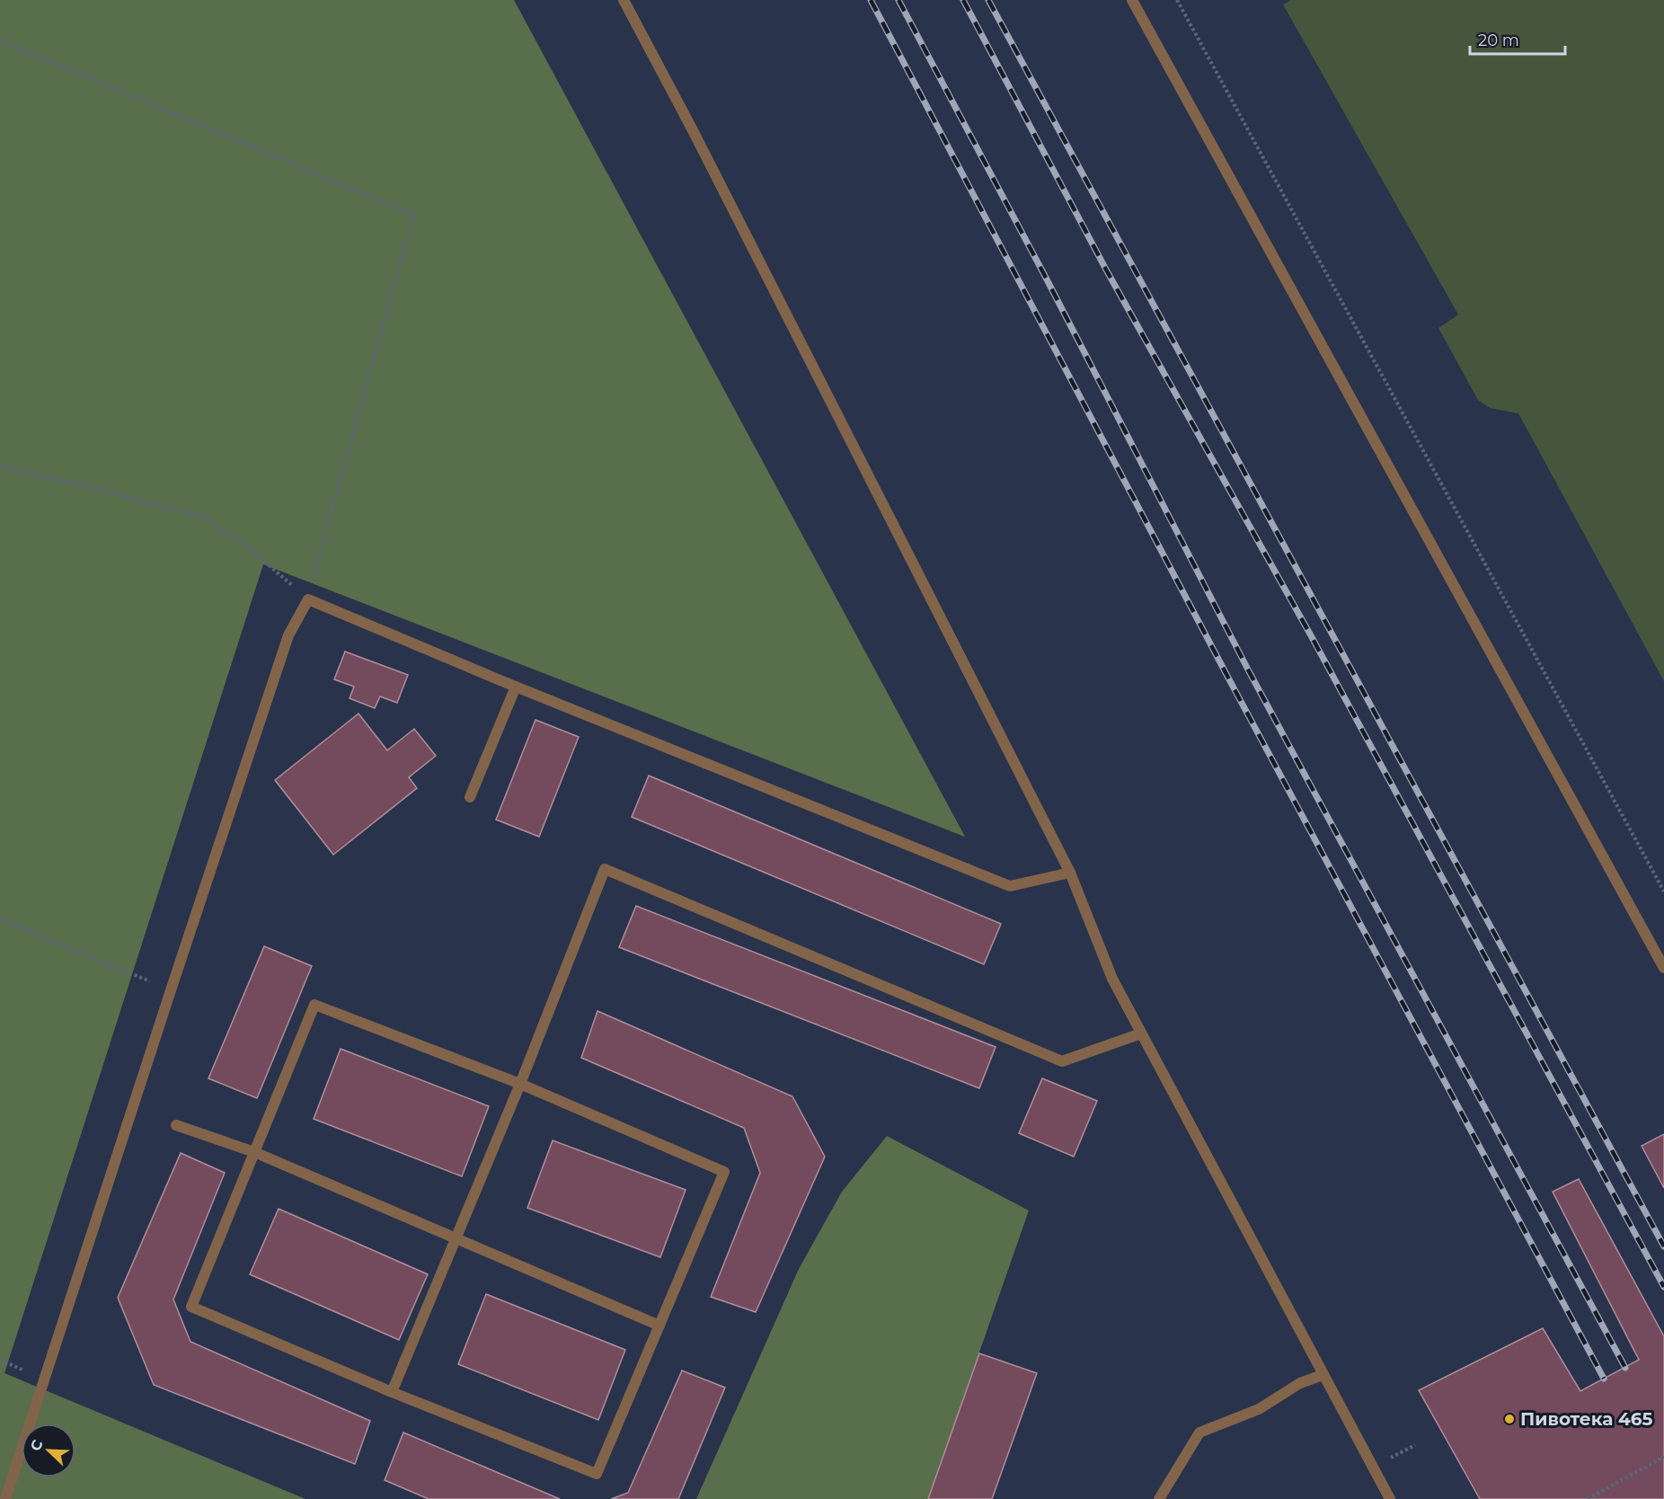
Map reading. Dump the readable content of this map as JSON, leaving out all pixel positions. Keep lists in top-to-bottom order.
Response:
{
  "places": ["Пивотека 465"],
  "scale_bar": "20 m",
  "north": "top left"
}
